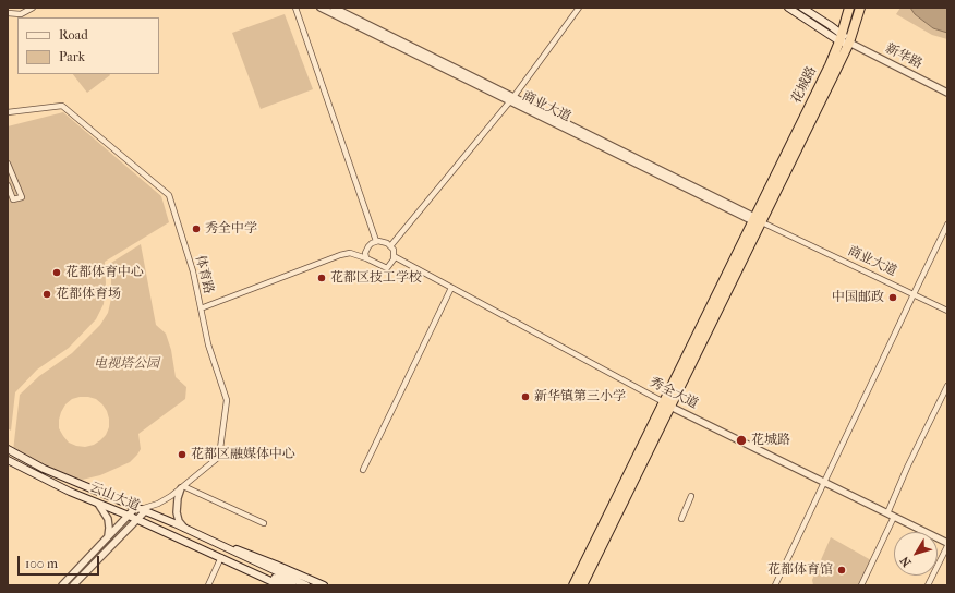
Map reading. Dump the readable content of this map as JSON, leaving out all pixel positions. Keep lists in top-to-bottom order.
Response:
{
  "streets": {
    "highway": ["花城路"],
    "main road": ["新华路", "云山大道"],
    "street": ["商业大道", "体育路", "秀全大道"]
  },
  "crossings": [
    ["新华路", "花城路"],
    ["花城路", "商业大道"],
    ["花城路", "秀全大道"],
    ["体育路", "云山大道"]
  ],
  "parks": ["电视塔公园"],
  "places": [
    "秀全中学",
    "花都体育中心",
    "花都区技工学校",
    "花都体育场",
    "中国邮政",
    "新华镇第三小学",
    "花城路",
    "花都区融媒体中心",
    "花都体育馆"
  ],
  "legend": ["Road", "Park"],
  "scale_bar": "100 m",
  "north": "bottom left"
}
